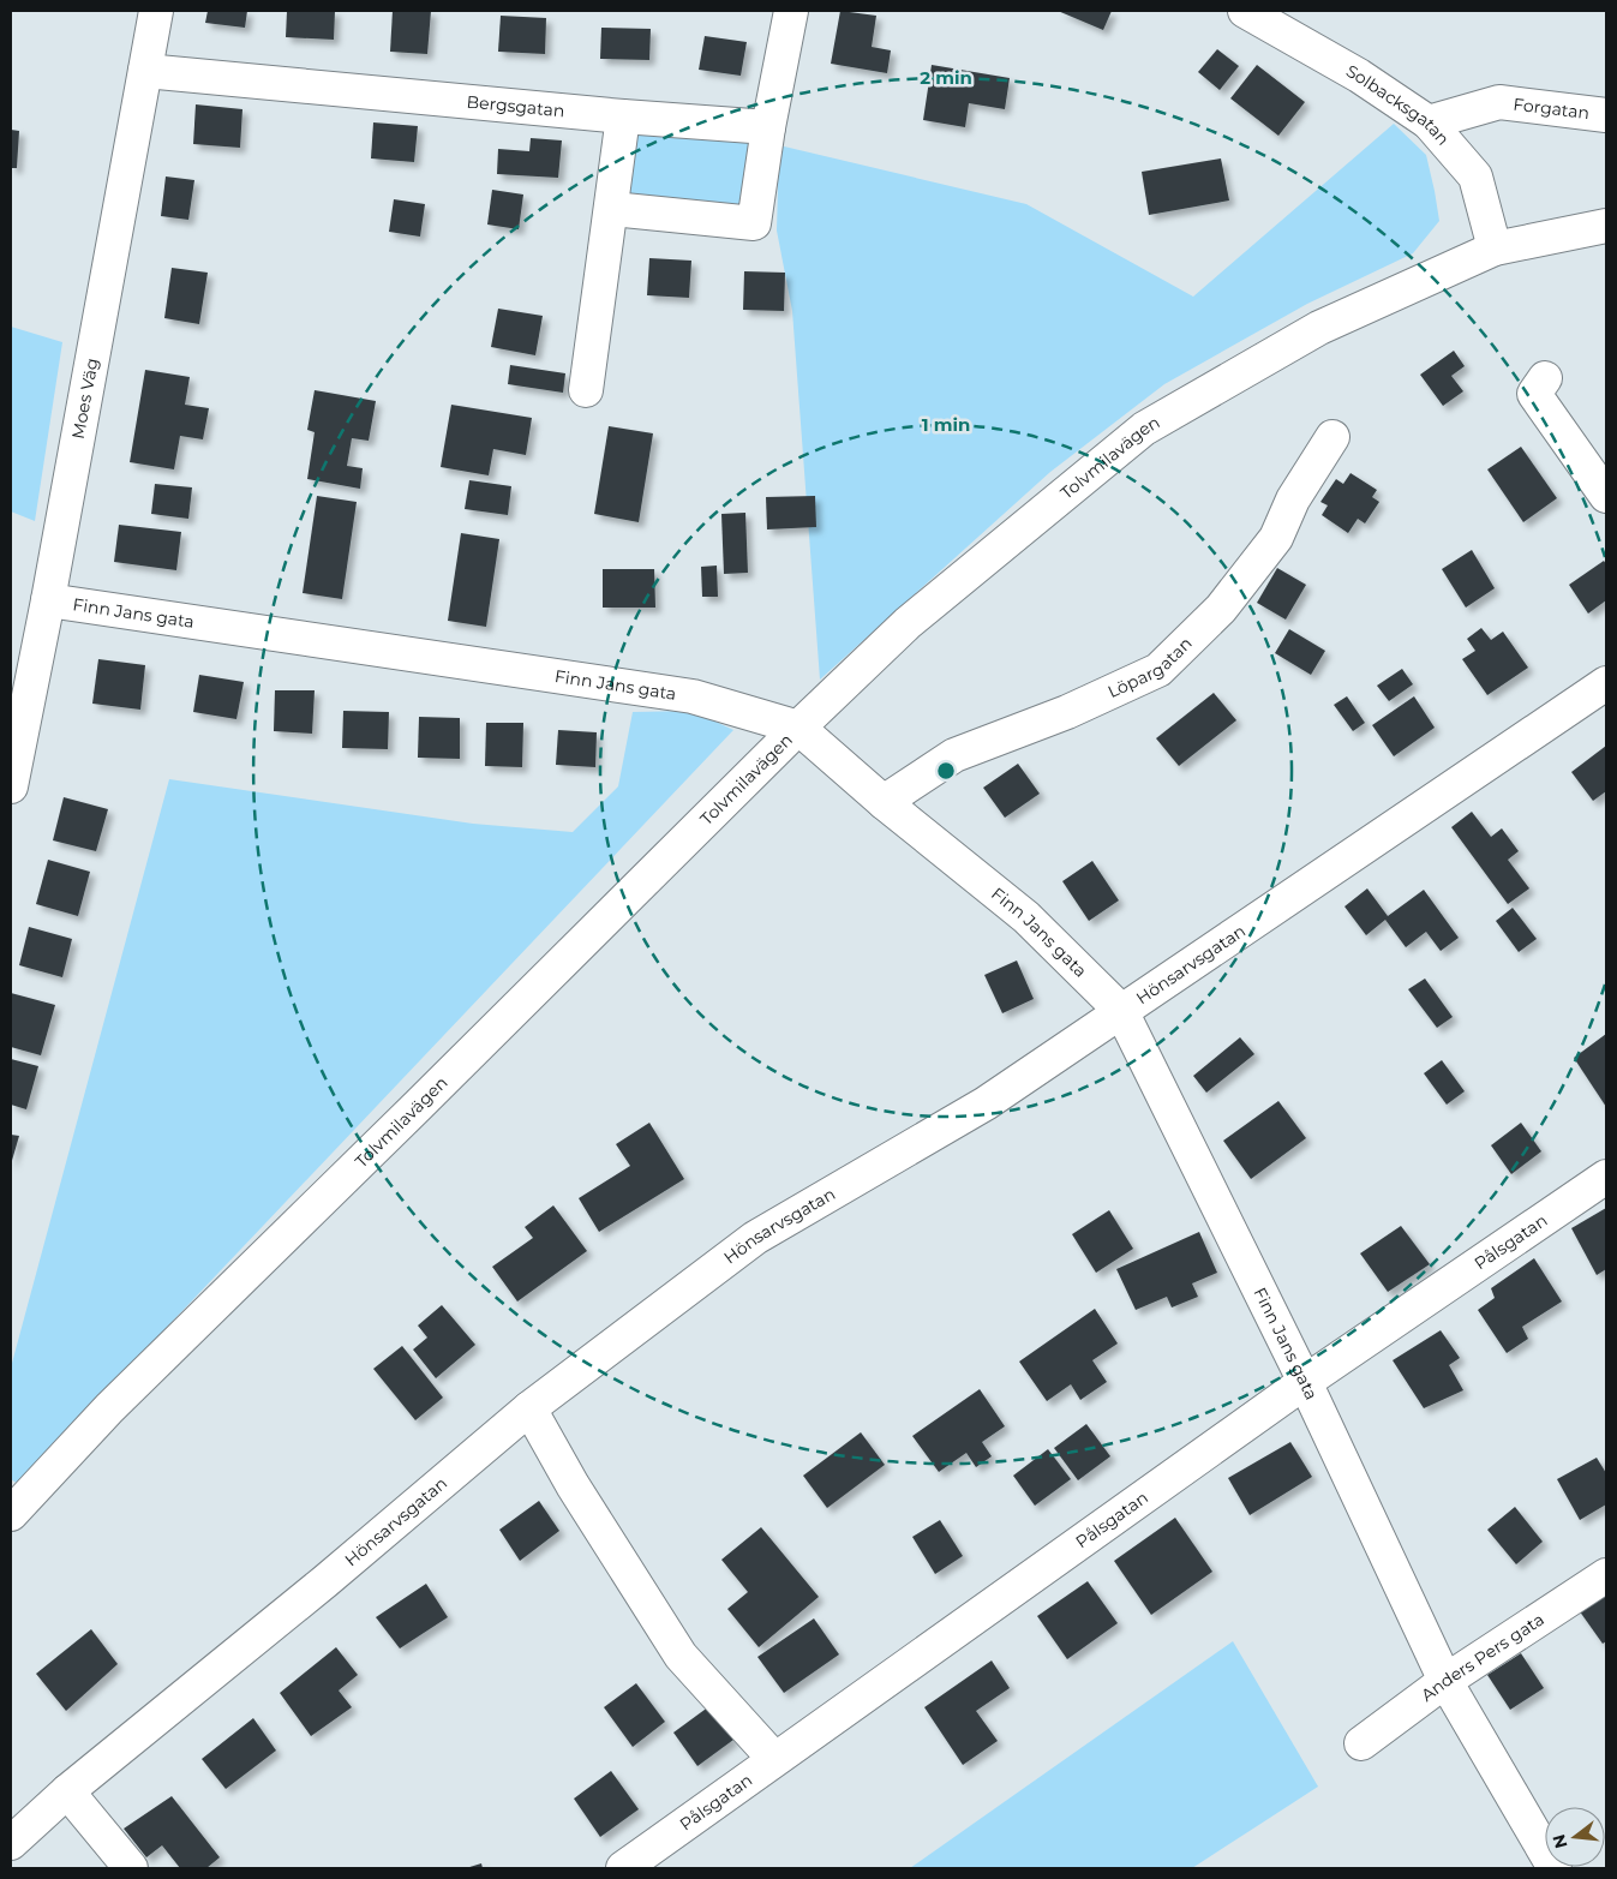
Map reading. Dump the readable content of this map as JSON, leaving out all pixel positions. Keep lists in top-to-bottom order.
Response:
{
  "streets": {
    "street": [
      "Bergsgatan",
      "Solbacksgatan",
      "Forgatan",
      "Moes Väg",
      "Tolvmilavägen",
      "Finn Jans gata",
      "Löpargatan",
      "Hönsarvsgatan",
      "Pålsgatan",
      "Anders Pers gata"
    ]
  },
  "crossings": [
    ["Bergsgatan", "Moes Väg"],
    ["Solbacksgatan", "Forgatan"],
    ["Solbacksgatan", "Tolvmilavägen"],
    ["Moes Väg", "Finn Jans gata"],
    ["Tolvmilavägen", "Finn Jans gata"],
    ["Finn Jans gata", "Löpargatan"],
    ["Finn Jans gata", "Hönsarvsgatan"],
    ["Finn Jans gata", "Pålsgatan"],
    ["Finn Jans gata", "Anders Pers gata"]
  ],
  "north": "left",
  "rings": ["2 min", "1 min"]
}
